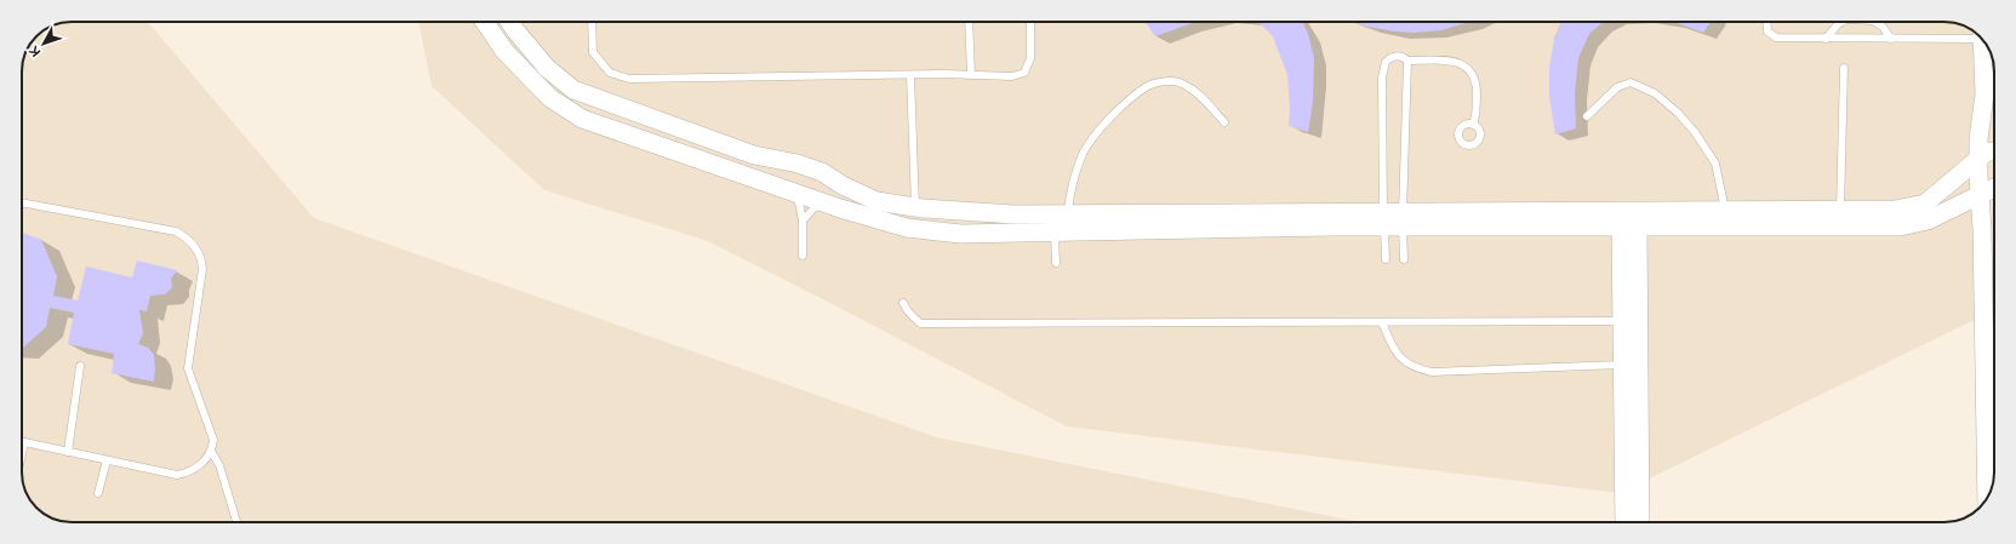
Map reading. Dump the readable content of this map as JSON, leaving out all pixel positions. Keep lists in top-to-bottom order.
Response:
{
  "north": "bottom left"
}
